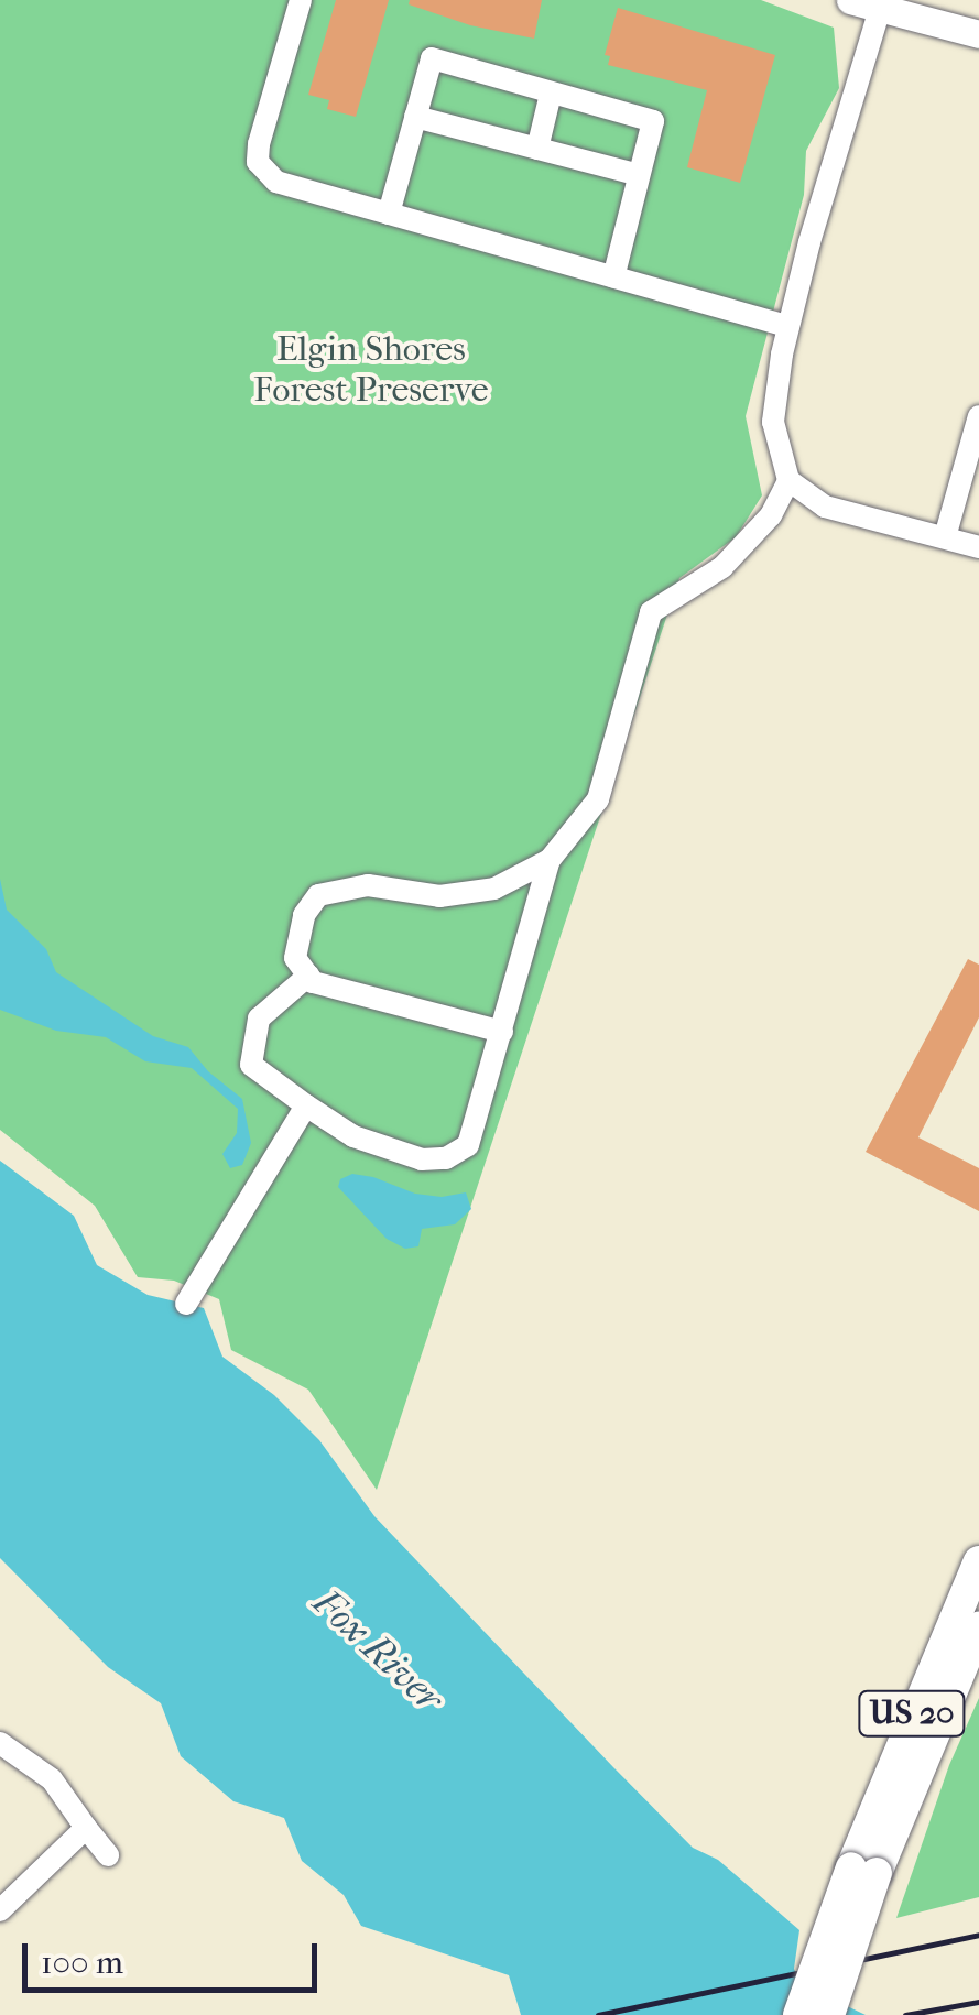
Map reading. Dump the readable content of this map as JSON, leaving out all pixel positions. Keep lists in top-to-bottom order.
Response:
{
  "streets": {
    "highway": ["US 20"]
  },
  "water": ["Fox River"],
  "parks": ["Elgin Shores Forest Preserve"],
  "scale_bar": "100 m"
}
